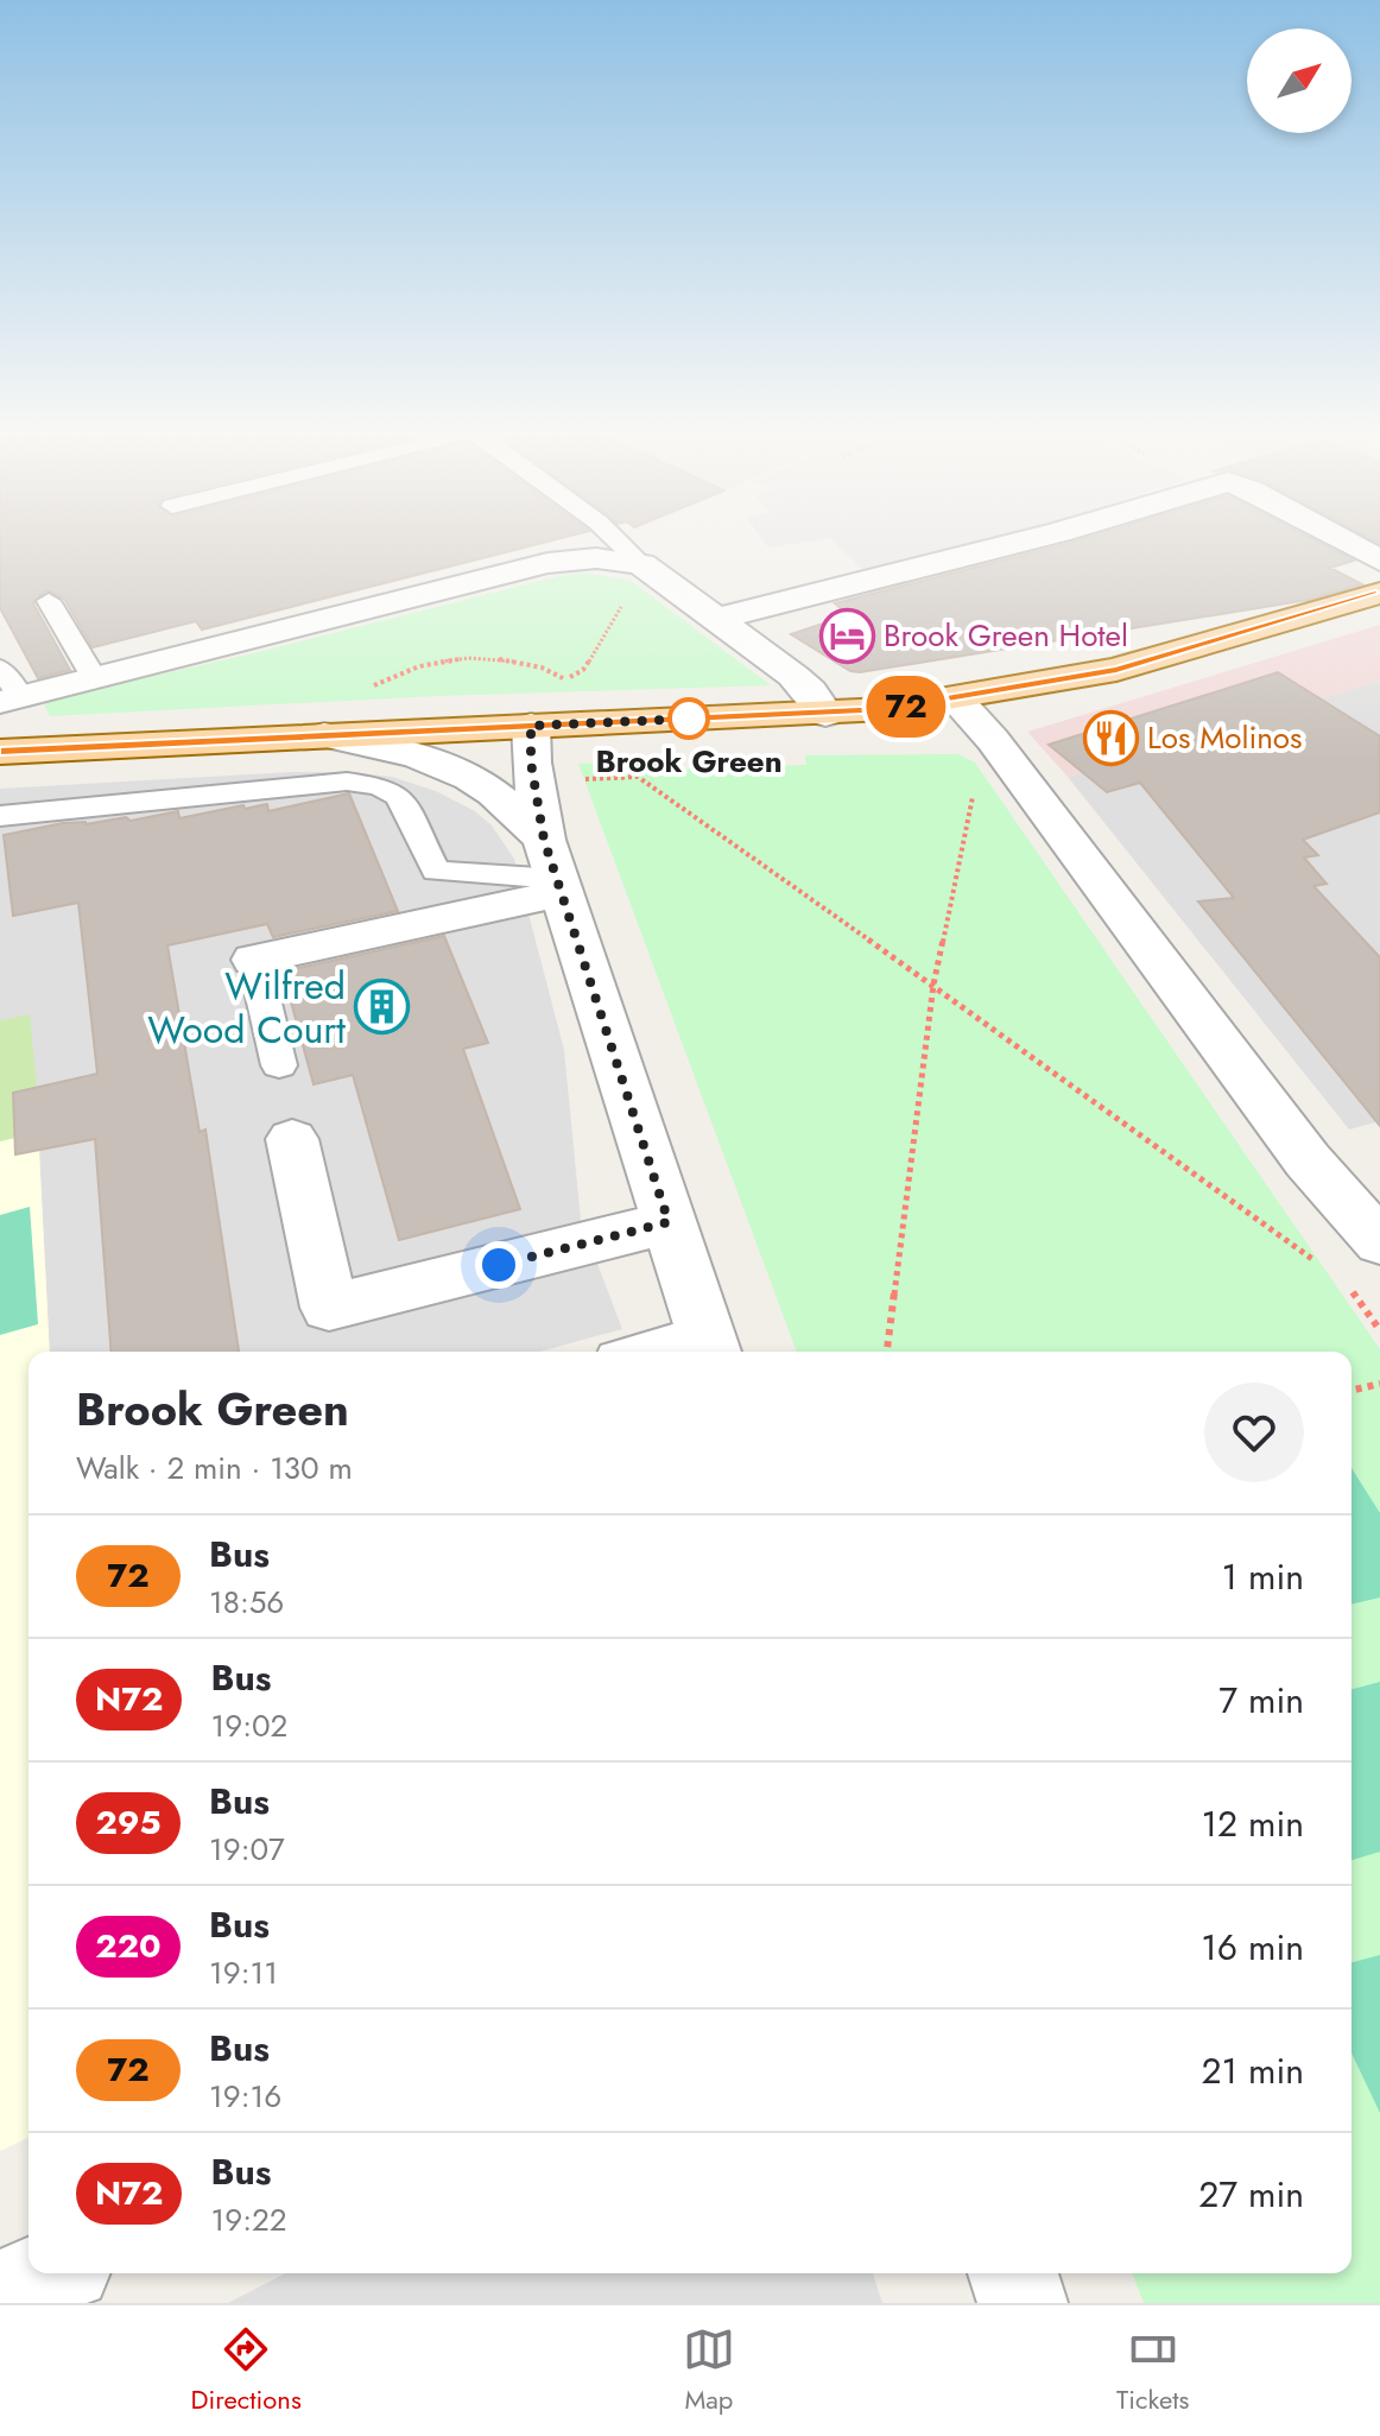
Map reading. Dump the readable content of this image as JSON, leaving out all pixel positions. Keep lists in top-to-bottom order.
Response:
{
  "places": {
    "hotel": ["Brook Green Hotel"],
    "other": ["Brook Green"],
    "restaurant": ["Los Molinos"],
    "building": ["Wilfred Wood Court"]
  },
  "lines": ["bus line 72"],
  "north": "top right",
  "page": {
    "on_map": "72",
    "heading": ["Brook Green", "Walk · 2 min · 130 m"],
    "list": [
      {
        "mark": "72",
        "name": "Bus",
        "note": "18:56",
        "value": "1 min"
      },
      {
        "mark": "N72",
        "name": "Bus",
        "note": "19:02",
        "value": "7 min"
      },
      {
        "mark": "295",
        "name": "Bus",
        "note": "19:07",
        "value": "12 min"
      },
      {
        "mark": "220",
        "name": "Bus",
        "note": "19:11",
        "value": "16 min"
      },
      {
        "mark": "72",
        "name": "Bus",
        "note": "19:16",
        "value": "21 min"
      },
      {
        "mark": "N72",
        "name": "Bus",
        "note": "19:22",
        "value": "27 min"
      }
    ],
    "tabs": ["Directions", "Map", "Tickets"]
  }
}
